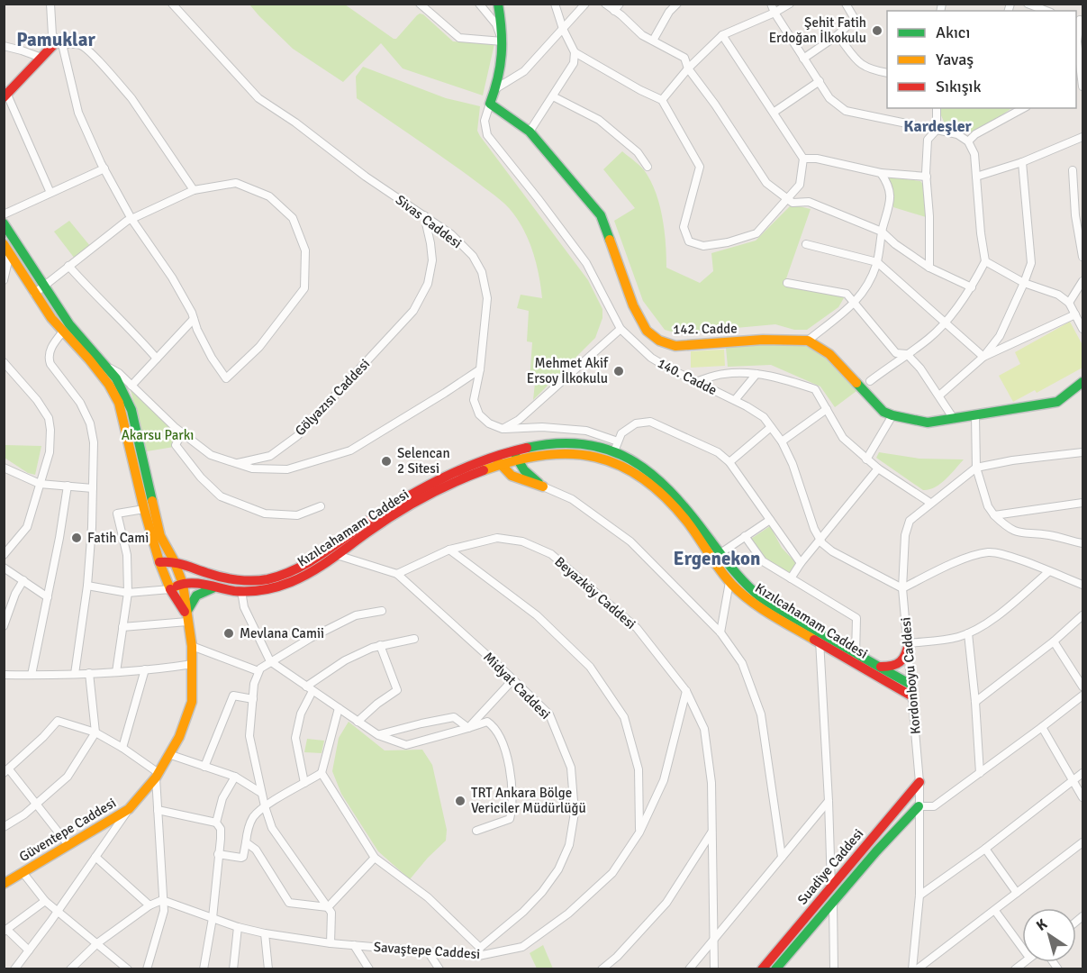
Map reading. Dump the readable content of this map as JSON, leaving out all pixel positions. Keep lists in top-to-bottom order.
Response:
{
  "streets": {
    "main road": [
      "142. Cadde",
      "Kızılcahamam Caddesi",
      "Güventepe Caddesi",
      "Suadiye Caddesi"
    ],
    "street": [
      "Sivas Caddesi",
      "140. Cadde",
      "Gölyazısı Caddesi",
      "Beyazköy Caddesi",
      "Kordonboyu Caddesi",
      "Midyat Caddesi",
      "Savaştepe Caddesi"
    ]
  },
  "crossings": [
    ["Sivas Caddesi", "Gölyazısı Caddesi"],
    ["142. Cadde", "140. Cadde"],
    ["Kızılcahamam Caddesi", "Kordonboyu Caddesi"],
    ["Kızılcahamam Caddesi", "Midyat Caddesi"],
    ["Kızılcahamam Caddesi", "Güventepe Caddesi"],
    ["Beyazköy Caddesi", "Midyat Caddesi"],
    ["Beyazköy Caddesi", "Savaştepe Caddesi"],
    ["Kordonboyu Caddesi", "Suadiye Caddesi"],
    ["Midyat Caddesi", "Savaştepe Caddesi"]
  ],
  "districts": ["Pamuklar", "Kardeşler", "Ergenekon"],
  "parks": ["Akarsu Parkı"],
  "places": [
    "Şehit Fatih Erdoğan İlkokulu",
    "Mehmet Akif Ersoy İlkokulu",
    "Selencan 2 Sitesi",
    "Fatih Cami",
    "Mevlana Camii",
    "TRT Ankara Bölge Vericiler Müdürlüğü"
  ],
  "legend": ["Akıcı", "Yavaş", "Sıkışık"],
  "north": "top left"
}
